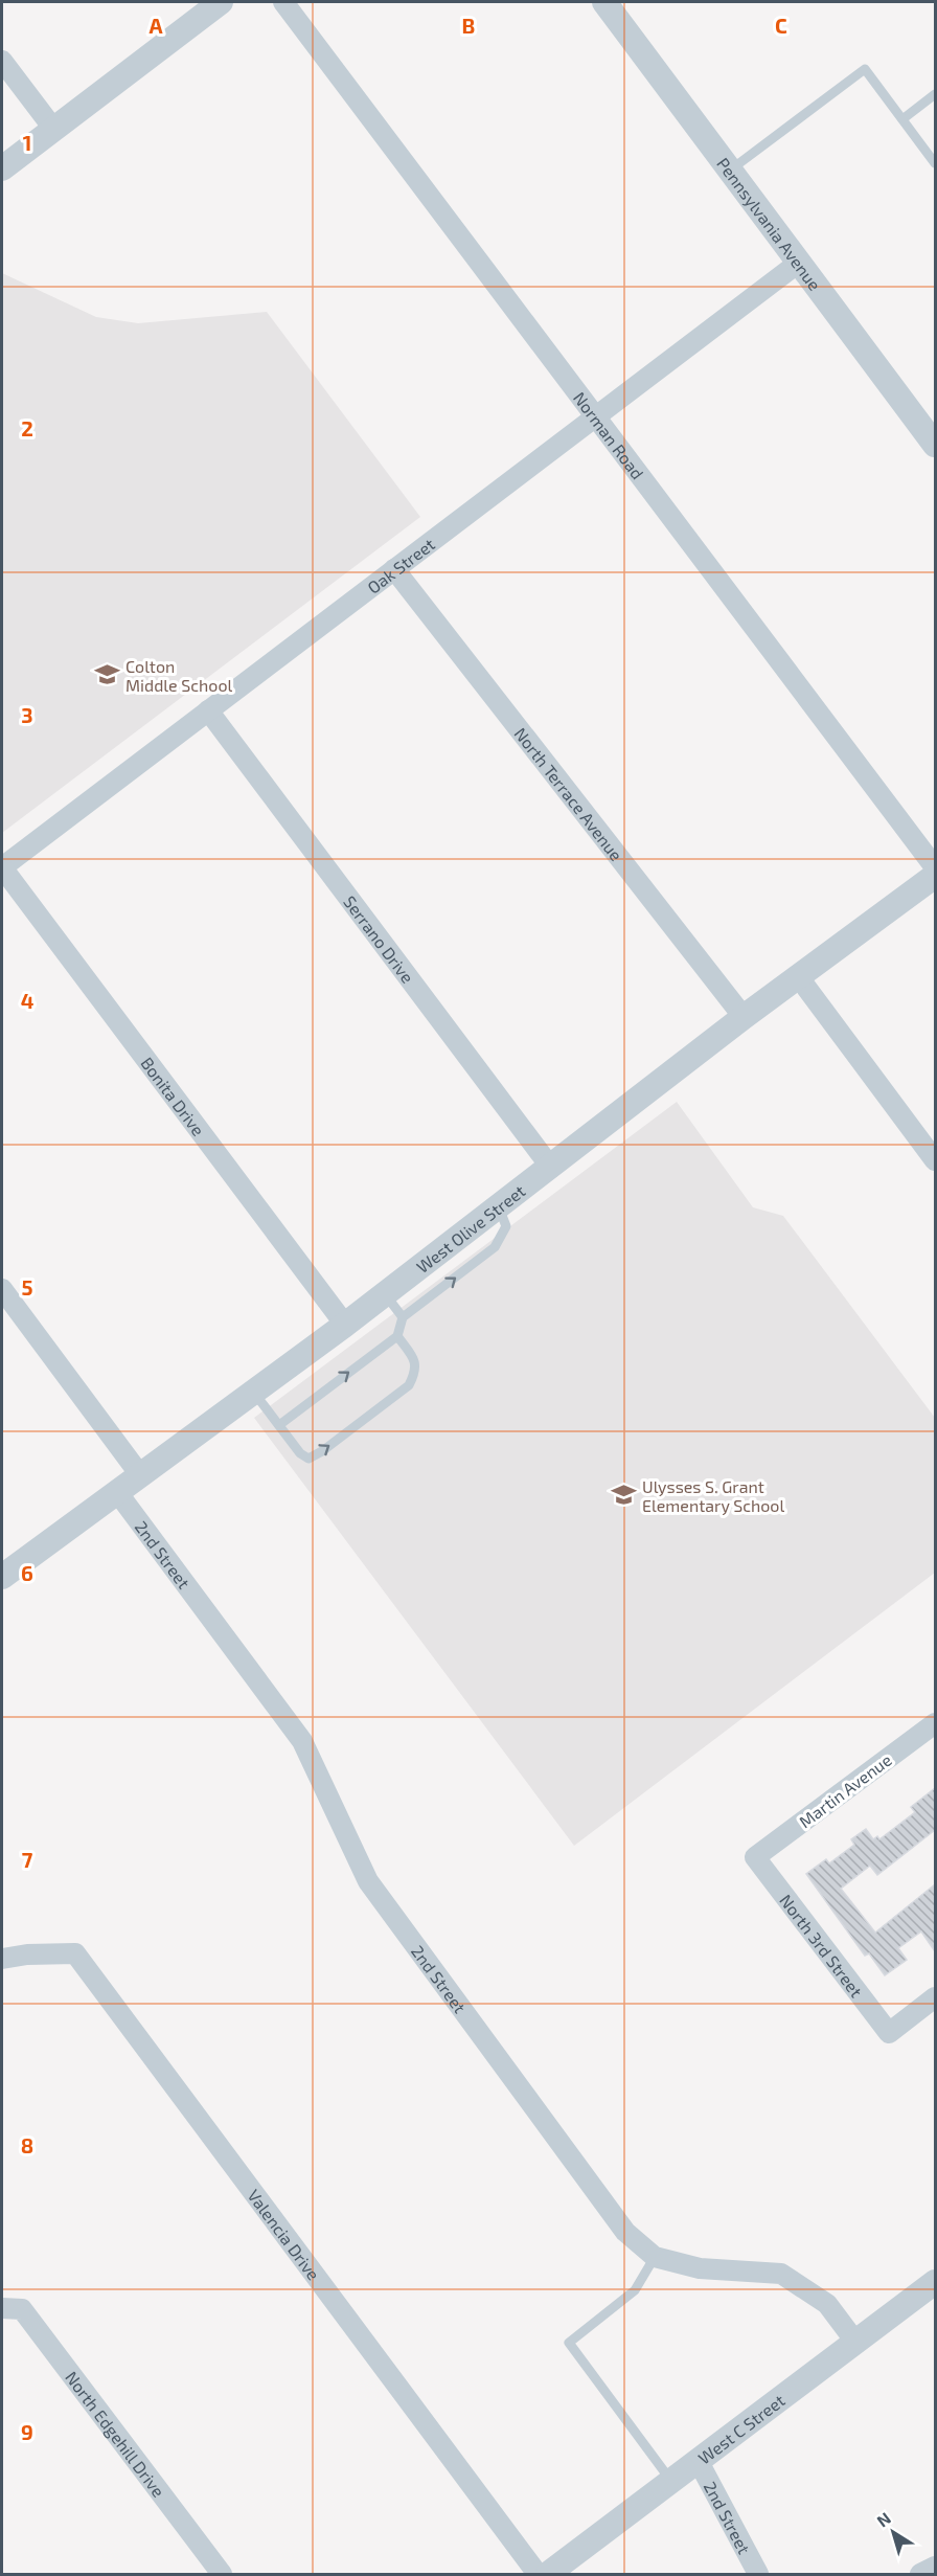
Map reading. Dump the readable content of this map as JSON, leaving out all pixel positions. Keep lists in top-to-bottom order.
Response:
{
  "streets": {
    "street": [
      "Pennsylvania Avenue",
      "Norman Road",
      "Oak Street",
      "North Terrace Avenue",
      "Serrano Drive",
      "Bonita Drive",
      "West Olive Street",
      "2nd Street",
      "Martin Avenue",
      "North 3rd Street",
      "Valencia Drive",
      "West C Street",
      "North Edgehill Drive"
    ]
  },
  "crossings": [
    ["Pennsylvania Avenue", "Oak Street"],
    ["Norman Road", "Oak Street"],
    ["Oak Street", "North Terrace Avenue"],
    ["Oak Street", "Serrano Drive"],
    ["Oak Street", "Bonita Drive"],
    ["North Terrace Avenue", "West Olive Street"],
    ["Serrano Drive", "West Olive Street"],
    ["Bonita Drive", "West Olive Street"],
    ["West Olive Street", "2nd Street"],
    ["2nd Street", "West C Street"],
    ["Martin Avenue", "North 3rd Street"]
  ],
  "places": {
    "school or university": ["Colton Middle School", "Ulysses S. Grant Elementary School"]
  },
  "north": "top left",
  "grid": {
    "columns": ["A", "B", "C"],
    "rows": [
      "1",
      "2",
      "3",
      "4",
      "5",
      "6",
      "7",
      "8",
      "9"
    ]
  }
}
